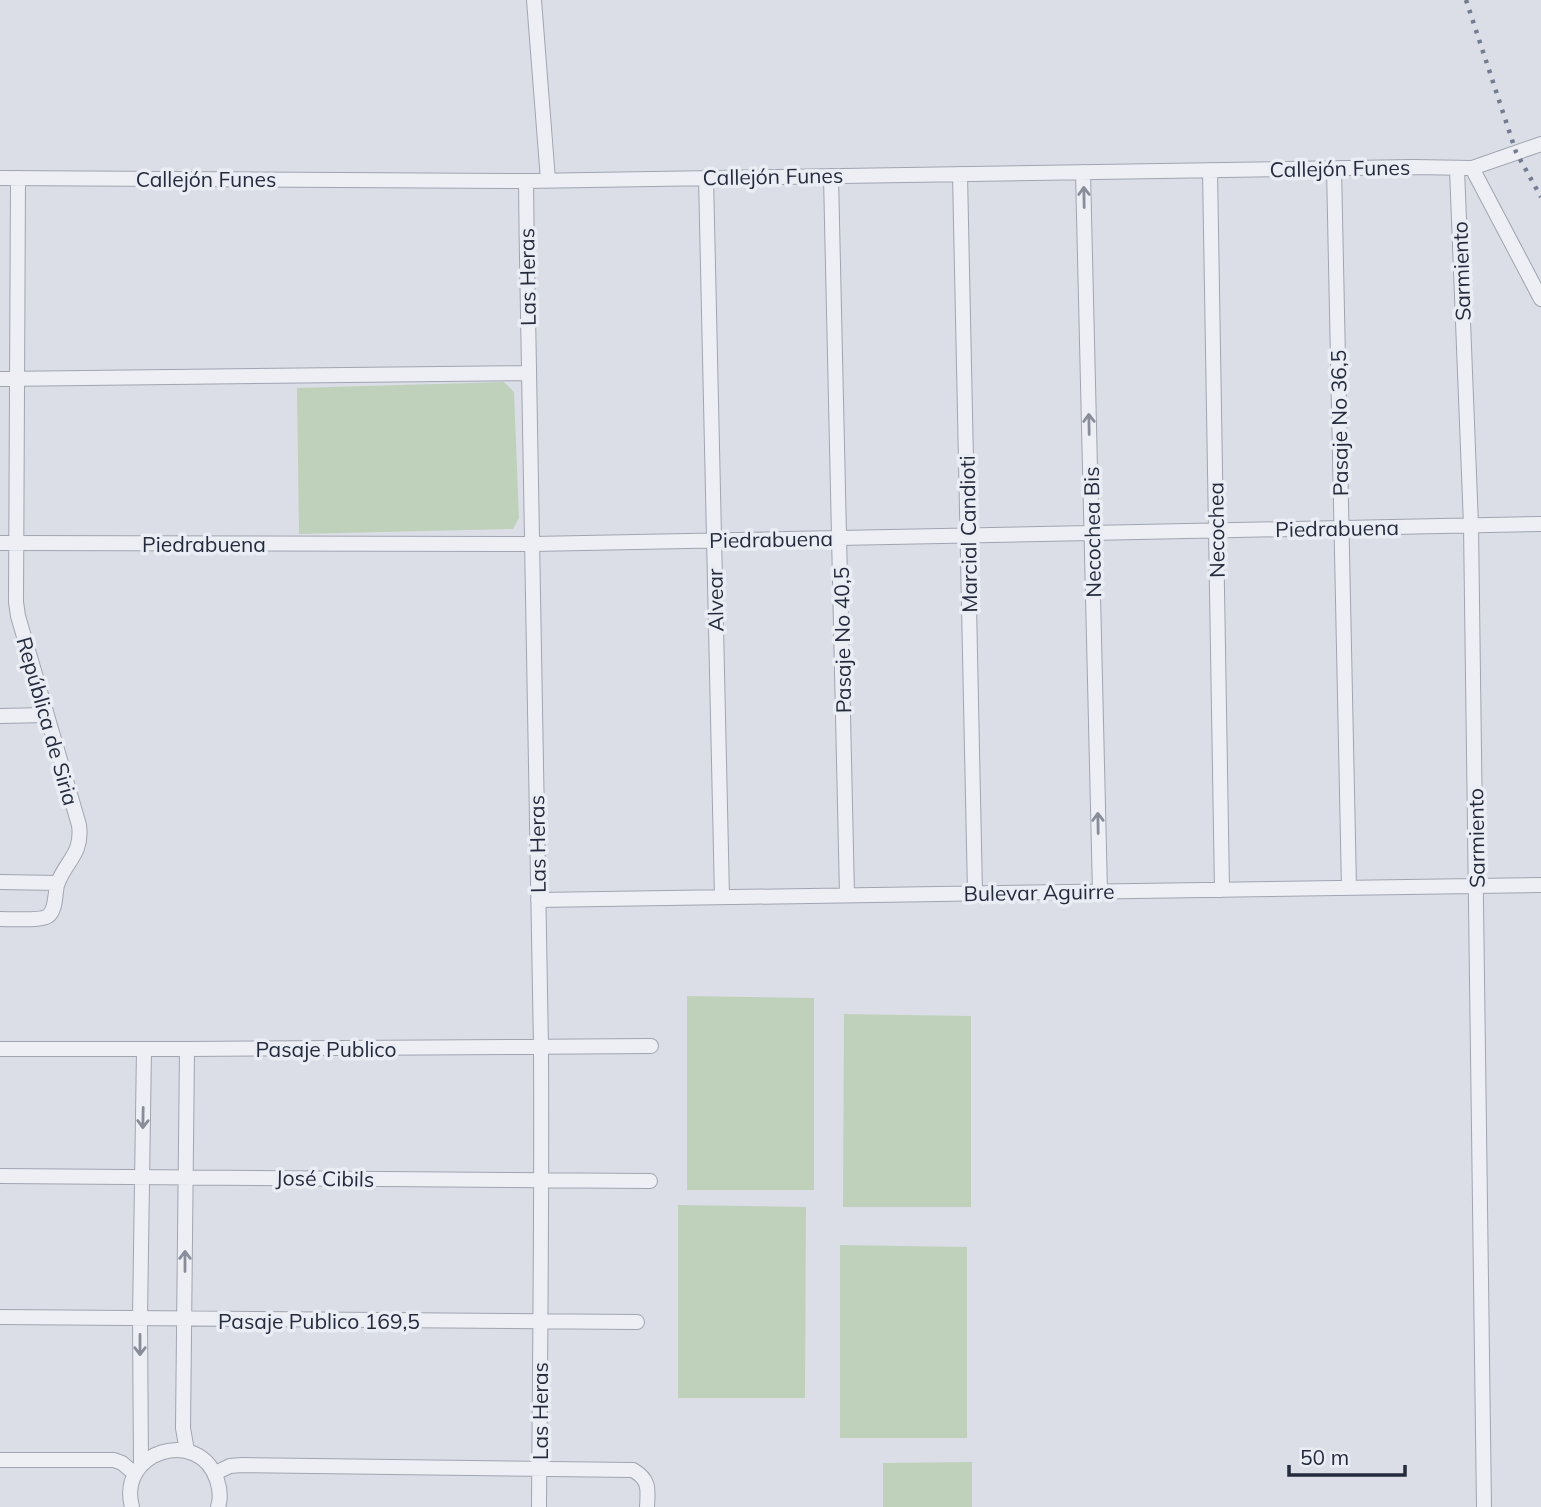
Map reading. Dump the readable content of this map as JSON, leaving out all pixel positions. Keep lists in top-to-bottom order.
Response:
{
  "streets": {
    "street": [
      "Callejón Funes",
      "Sarmiento",
      "Las Heras",
      "Pasaje No 36,5",
      "Piedrabuena",
      "Necochea",
      "Necochea Bis",
      "Marcial Candioti",
      "Alvear",
      "Pasaje No 40,5",
      "República de Siria",
      "Bulevar Aguirre",
      "Pasaje Publico",
      "José Cibils",
      "Pasaje Publico 169,5"
    ]
  },
  "crossings": [
    ["Callejón Funes", "Sarmiento"],
    ["Callejón Funes", "Las Heras"],
    ["Callejón Funes", "Pasaje No 36,5"],
    ["Callejón Funes", "Necochea"],
    ["Callejón Funes", "Necochea Bis"],
    ["Callejón Funes", "Marcial Candioti"],
    ["Callejón Funes", "Alvear"],
    ["Callejón Funes", "Pasaje No 40,5"],
    ["Callejón Funes", "República de Siria"],
    ["Sarmiento", "Piedrabuena"],
    ["Sarmiento", "Bulevar Aguirre"],
    ["Las Heras", "Piedrabuena"],
    ["Las Heras", "Bulevar Aguirre"],
    ["Las Heras", "Pasaje Publico"],
    ["Las Heras", "José Cibils"],
    ["Las Heras", "Pasaje Publico 169,5"],
    ["Pasaje No 36,5", "Piedrabuena"],
    ["Pasaje No 36,5", "Bulevar Aguirre"],
    ["Piedrabuena", "Necochea"],
    ["Piedrabuena", "Necochea Bis"],
    ["Piedrabuena", "Marcial Candioti"],
    ["Piedrabuena", "Alvear"],
    ["Piedrabuena", "Pasaje No 40,5"],
    ["Piedrabuena", "República de Siria"],
    ["Necochea", "Bulevar Aguirre"],
    ["Necochea Bis", "Bulevar Aguirre"],
    ["Marcial Candioti", "Bulevar Aguirre"],
    ["Alvear", "Bulevar Aguirre"],
    ["Pasaje No 40,5", "Bulevar Aguirre"]
  ],
  "one_way": ["Necochea Bis"],
  "scale_bar": "50 m"
}
